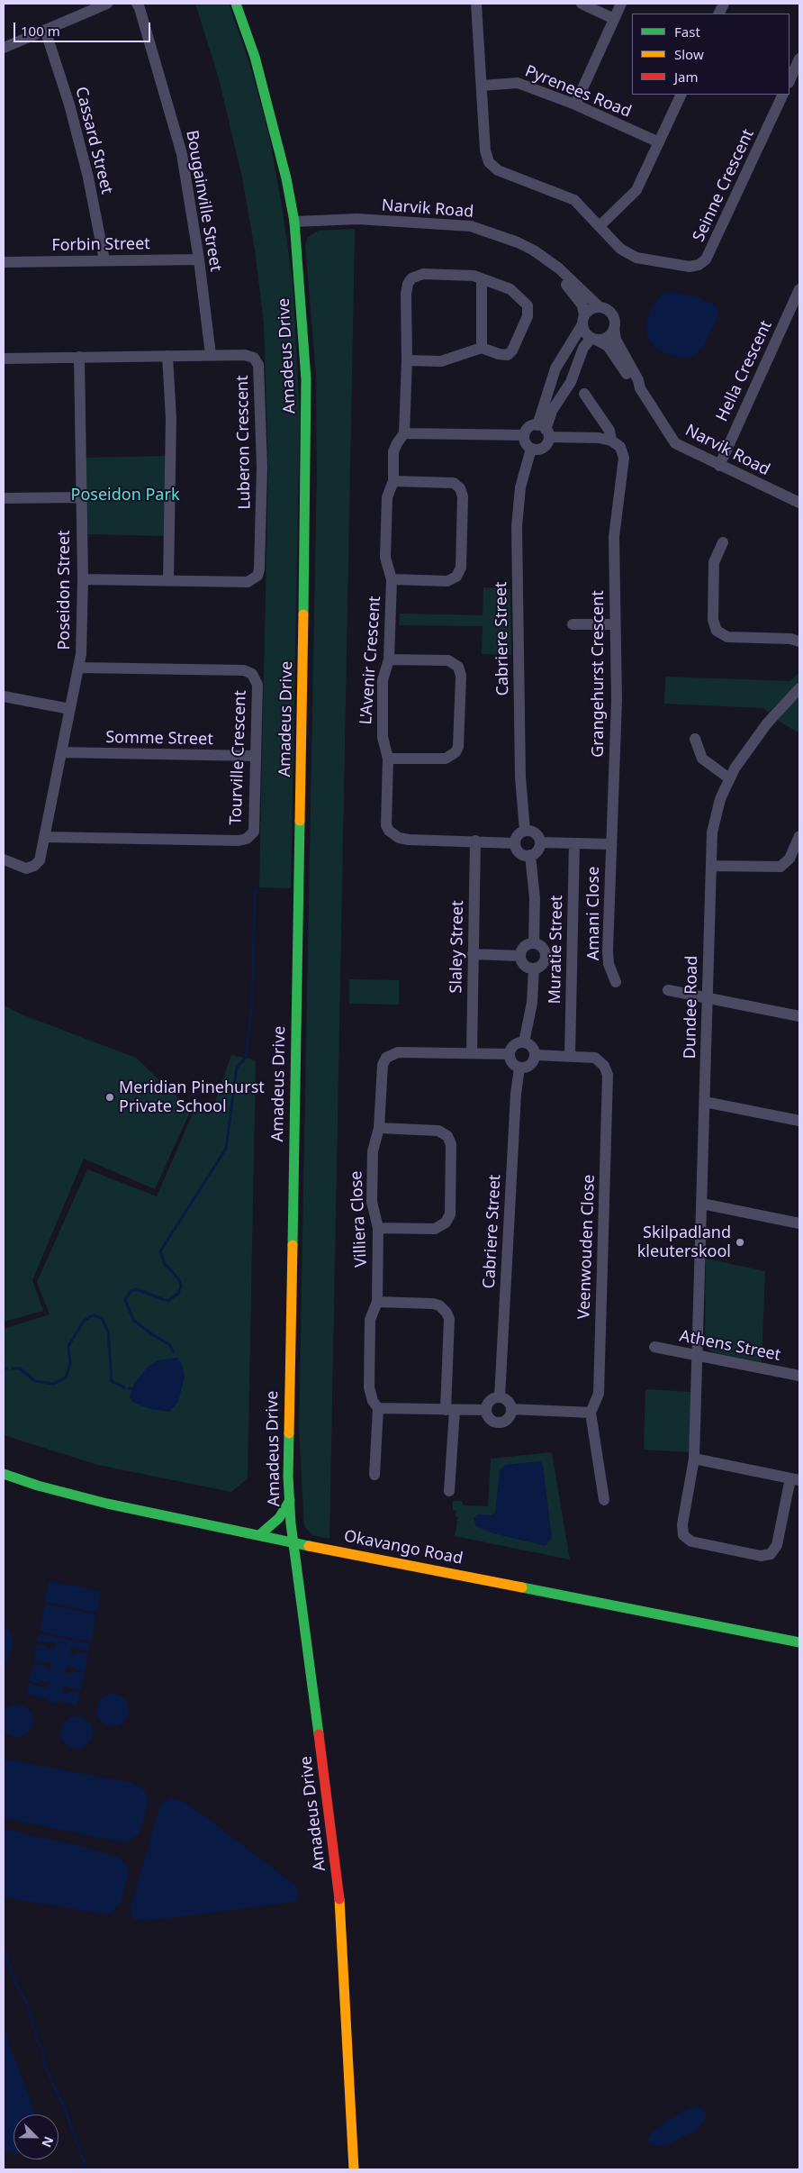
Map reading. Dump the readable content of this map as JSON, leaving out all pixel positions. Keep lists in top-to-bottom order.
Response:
{
  "streets": {
    "street": [
      "Pyrenees Road",
      "Cassard Street",
      "Seinne Crescent",
      "Bougainville Street",
      "Narvik Road",
      "Forbin Street",
      "Amadeus Drive",
      "Hella Crescent",
      "Luberon Crescent",
      "Poseidon Street",
      "Cabriere Street",
      "L'Avenir Crescent",
      "Grangehurst Crescent",
      "Somme Street",
      "Tourville Crescent",
      "Amani Close",
      "Slaley Street",
      "Muratie Street",
      "Dundee Road",
      "Villiera Close",
      "Veenwouden Close",
      "Athens Street",
      "Okavango Road"
    ]
  },
  "crossings": [
    ["Pyrenees Road", "Seinne Crescent"],
    ["Cassard Street", "Forbin Street"],
    ["Bougainville Street", "Forbin Street"],
    ["Bougainville Street", "Luberon Crescent"],
    ["Narvik Road", "Amadeus Drive"],
    ["Narvik Road", "Hella Crescent"],
    ["Amadeus Drive", "Okavango Road"],
    ["Luberon Crescent", "Poseidon Street"],
    ["Poseidon Street", "Somme Street"],
    ["Poseidon Street", "Tourville Crescent"],
    ["Cabriere Street", "L'Avenir Crescent"],
    ["Cabriere Street", "Villiera Close"],
    ["Cabriere Street", "Veenwouden Close"],
    ["L'Avenir Crescent", "Slaley Street"],
    ["Grangehurst Crescent", "Amani Close"],
    ["Somme Street", "Tourville Crescent"],
    ["Slaley Street", "Villiera Close"],
    ["Muratie Street", "Veenwouden Close"],
    ["Dundee Road", "Athens Street"],
    ["Villiera Close", "Veenwouden Close"]
  ],
  "parks": ["Poseidon Park"],
  "places": ["Meridian Pinehurst Private School", "Skilpadland kleuterskool"],
  "legend": ["Fast", "Slow", "Jam"],
  "scale_bar": "100 m",
  "north": "bottom right"
}
